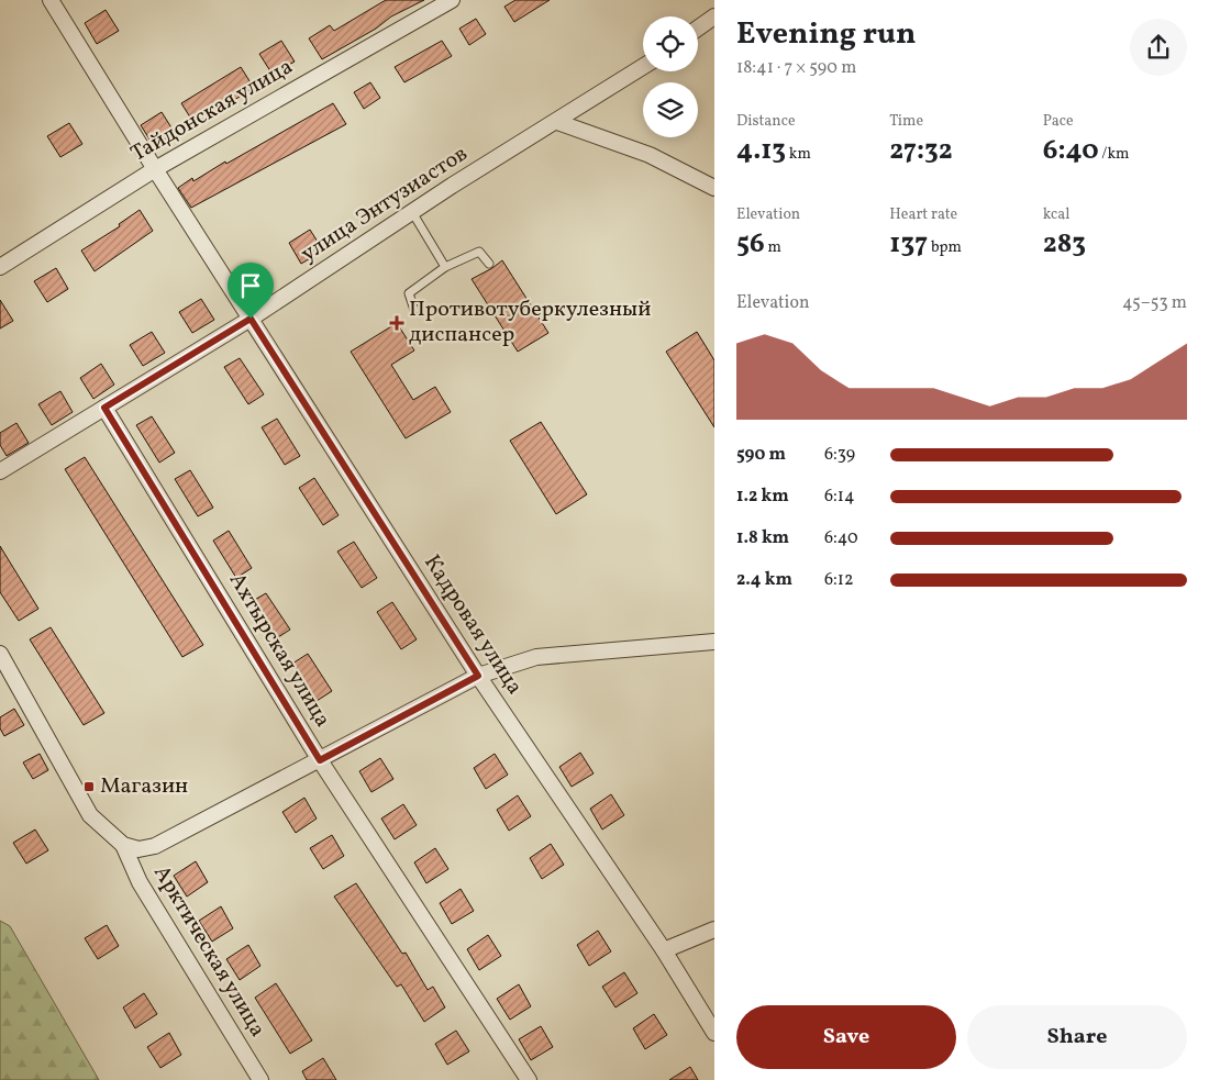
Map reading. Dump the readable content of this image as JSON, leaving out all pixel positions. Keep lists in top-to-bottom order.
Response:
{
  "streets": {
    "street": [
      "Тайдонская улица",
      "улица Энтузиастов",
      "Кадровая улица",
      "Ахтырская улица",
      "Арктическая улица"
    ]
  },
  "crossings": [
    ["Тайдонская улица", "Кадровая улица"],
    ["улица Энтузиастов", "Кадровая улица"],
    ["улица Энтузиастов", "Ахтырская улица"]
  ],
  "places": {
    "health": ["Противотуберкулезный диспансер"],
    "transit": ["Магазин"]
  },
  "page": {
    "heading": ["Evening run", "18:41 · 7 × 590 m"],
    "stats": [
      ["Distance", "4.13 km"],
      ["Time", "27:32"],
      ["Pace", "6:40 /km"],
      ["Elevation", "56 m"],
      ["Heart rate", "137 bpm"],
      ["kcal", "283"]
    ],
    "chart": ["Elevation", "45–53 m"],
    "list": [
      {
        "name": "590 m",
        "note": "6:39"
      },
      {
        "name": "1.2 km",
        "note": "6:14"
      },
      {
        "name": "1.8 km",
        "note": "6:40"
      },
      {
        "name": "2.4 km",
        "note": "6:12"
      }
    ],
    "buttons": ["Save", "Share"]
  }
}
